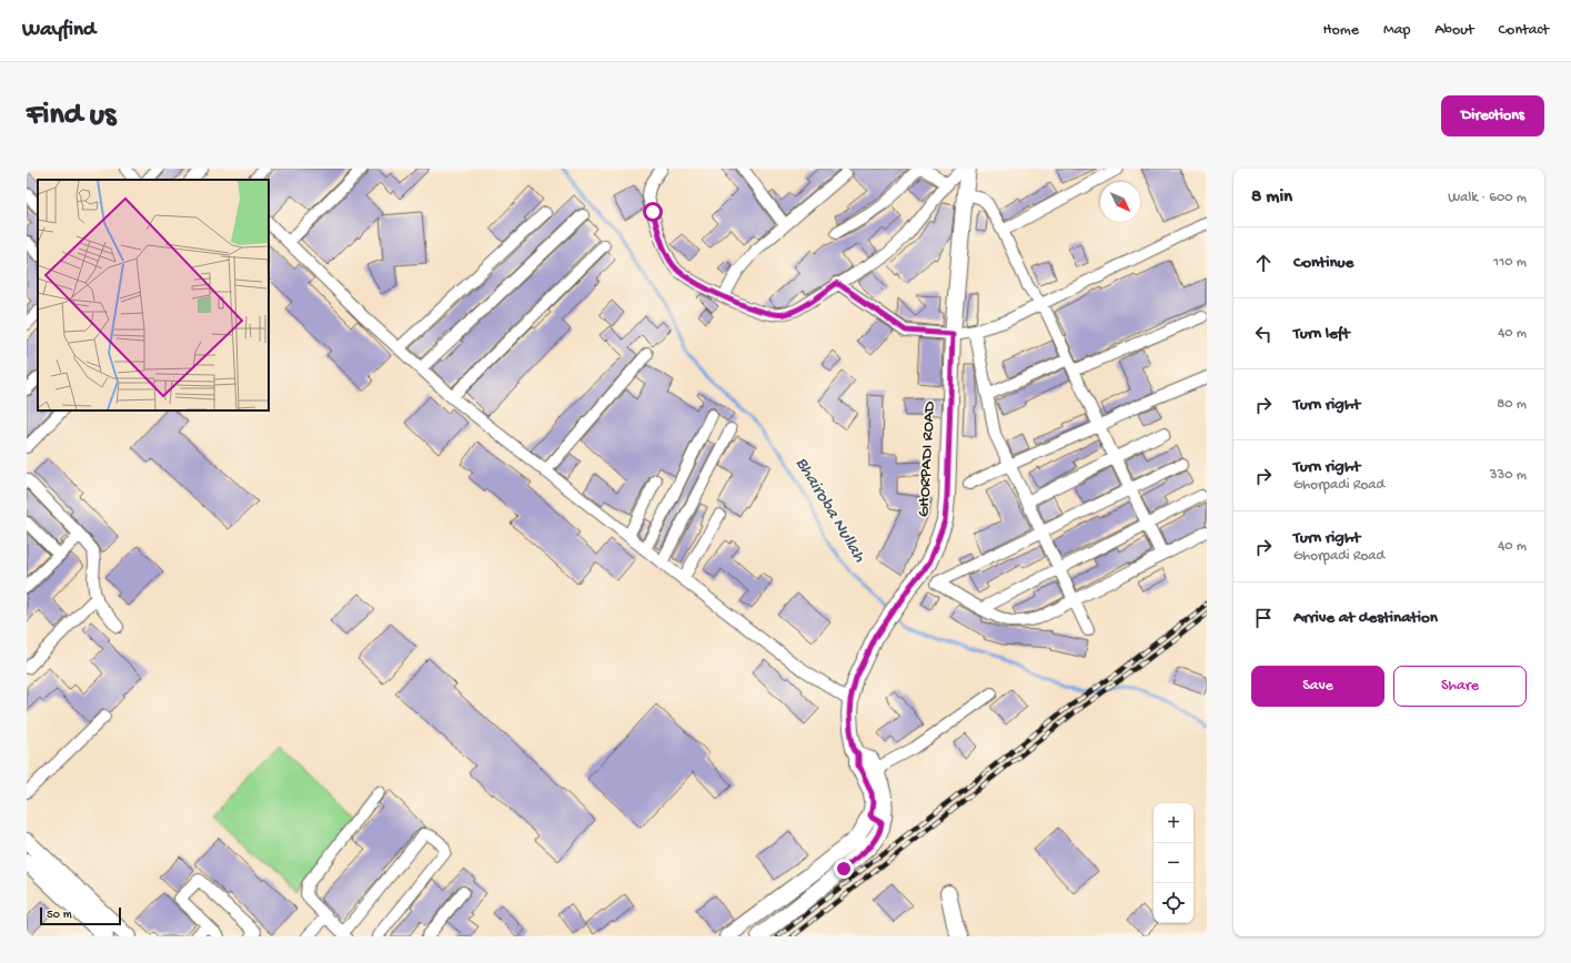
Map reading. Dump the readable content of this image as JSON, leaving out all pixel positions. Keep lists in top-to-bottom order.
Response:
{
  "streets": {
    "main road": ["GHORPADI ROAD"]
  },
  "water": ["Bhairoba Nullah"],
  "scale_bar": "50 m",
  "north": "bottom right",
  "page": {
    "header": "Wayfind",
    "nav": [
      "Home",
      "Map",
      "About",
      "Contact"
    ],
    "buttons": [
      "Directions",
      ["Save", "Share"]
    ],
    "title": "Find us",
    "heading": ["8 min", "Walk · 600 m"],
    "list": [
      ["Continue", "110 m"],
      ["Turn left", "40 m"],
      ["Turn right", "80 m"],
      ["Turn right", "Ghorpadi Road", "330 m"],
      ["Turn right", "Ghorpadi Road", "40 m"],
      "Arrive at destination"
    ],
    "map_buttons": ["+", "−"],
    "scale": "50 m"
  }
}
